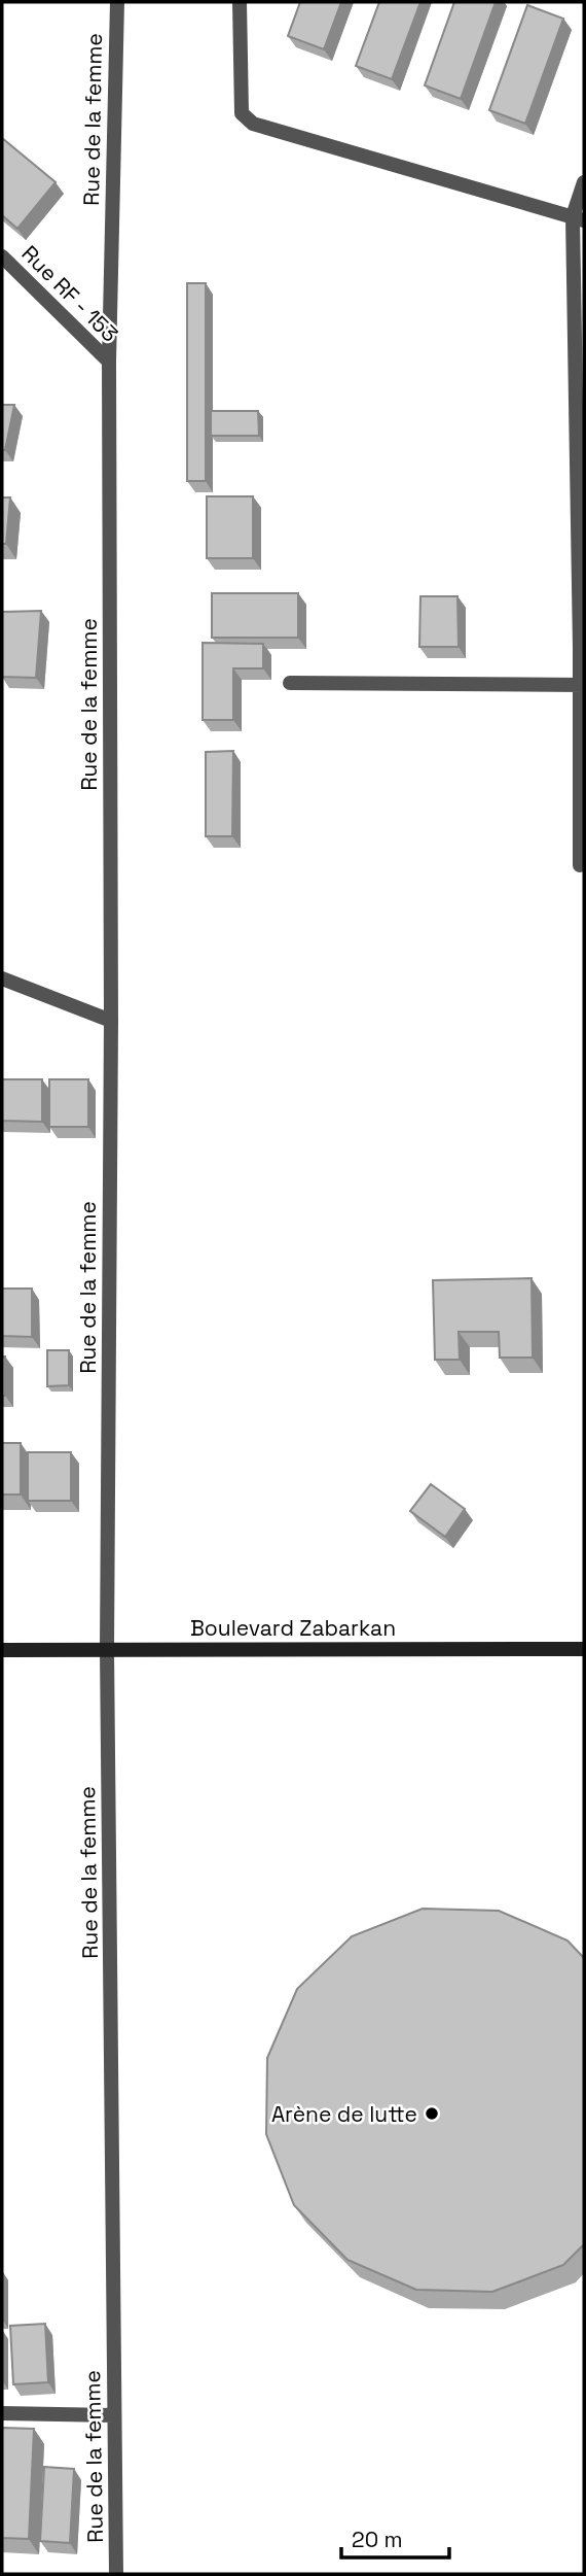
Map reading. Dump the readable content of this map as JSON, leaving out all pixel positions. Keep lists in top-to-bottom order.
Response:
{
  "streets": {
    "street": ["Rue de la femme", "Rue RF - 153", "Boulevard Zabarkan"]
  },
  "crossings": [
    ["Rue de la femme", "Rue RF - 153"],
    ["Rue de la femme", "Boulevard Zabarkan"]
  ],
  "places": ["Arène de lutte"],
  "scale_bar": "20 m"
}
